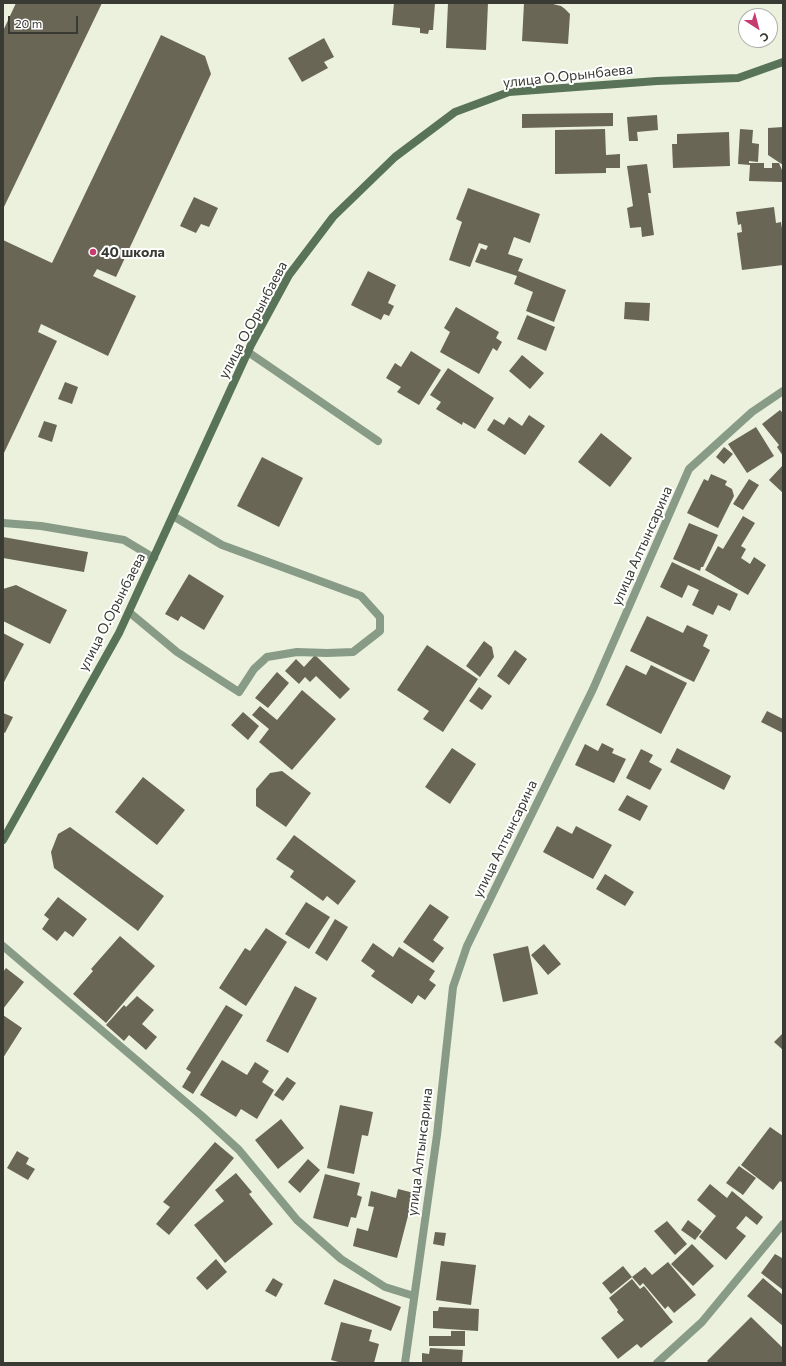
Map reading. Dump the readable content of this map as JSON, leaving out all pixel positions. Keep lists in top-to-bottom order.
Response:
{
  "streets": {
    "street": ["улица О.Орынбаева", "улица Алтынсарина"]
  },
  "places": ["40 школа"],
  "scale_bar": "20 m",
  "north": "bottom right"
}
